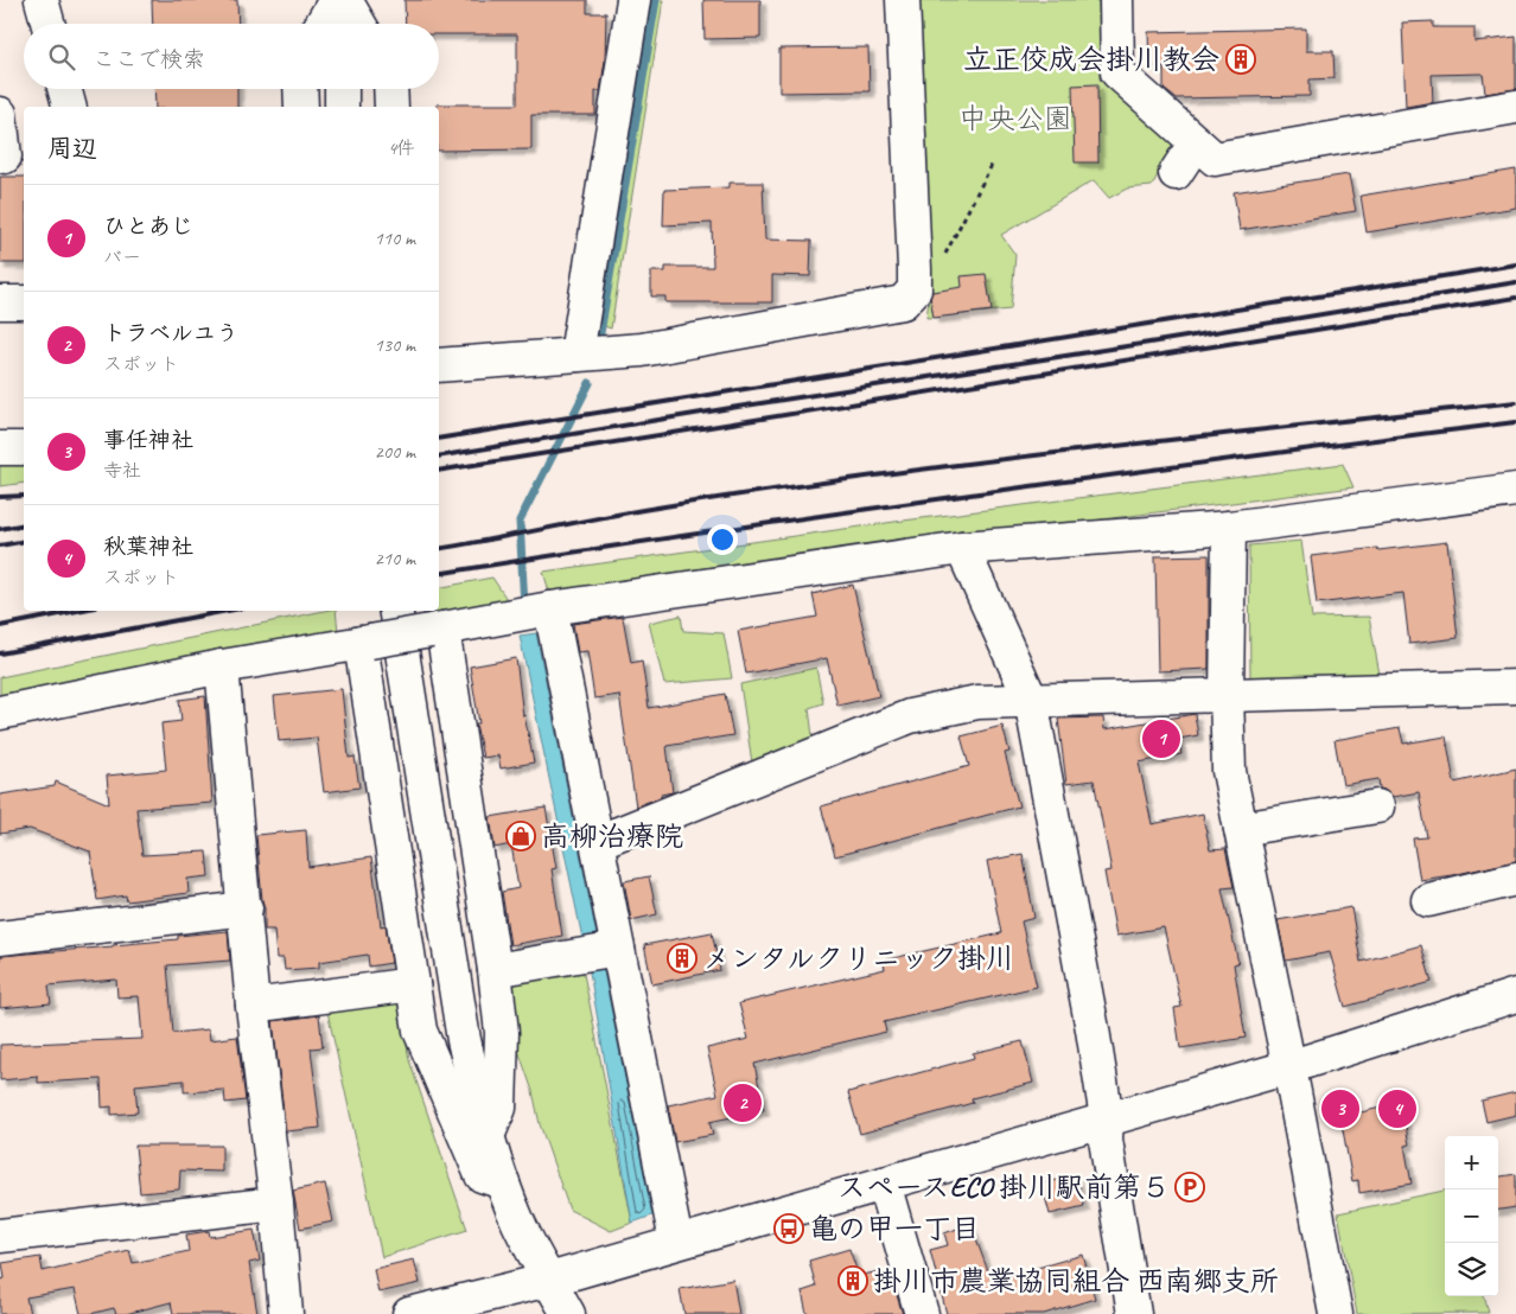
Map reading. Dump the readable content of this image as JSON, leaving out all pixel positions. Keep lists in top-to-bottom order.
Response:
{
  "parks": ["中央公園"],
  "places": {
    "building": ["立正佼成会掛川教会", "メンタルクリニック掛川", "掛川市農業協同組合 西南郷支所"],
    "shop": ["高柳治療院"],
    "parking": ["スペースECO 掛川駅前第５"],
    "bus stop": ["亀の甲一丁目"]
  },
  "page": {
    "search": "ここで検索",
    "heading": ["周辺", "4件"],
    "list": [
      {
        "mark": "1",
        "name": "ひとあじ",
        "note": "バー",
        "value": "110 m"
      },
      {
        "mark": "2",
        "name": "トラベルユう",
        "note": "スポット",
        "value": "130 m"
      },
      {
        "mark": "3",
        "name": "事任神社",
        "note": "寺社",
        "value": "200 m"
      },
      {
        "mark": "4",
        "name": "秋葉神社",
        "note": "スポット",
        "value": "210 m"
      }
    ],
    "pins": [
      "1",
      "2",
      "3",
      "4"
    ],
    "map_buttons": ["+", "−"]
  }
}
